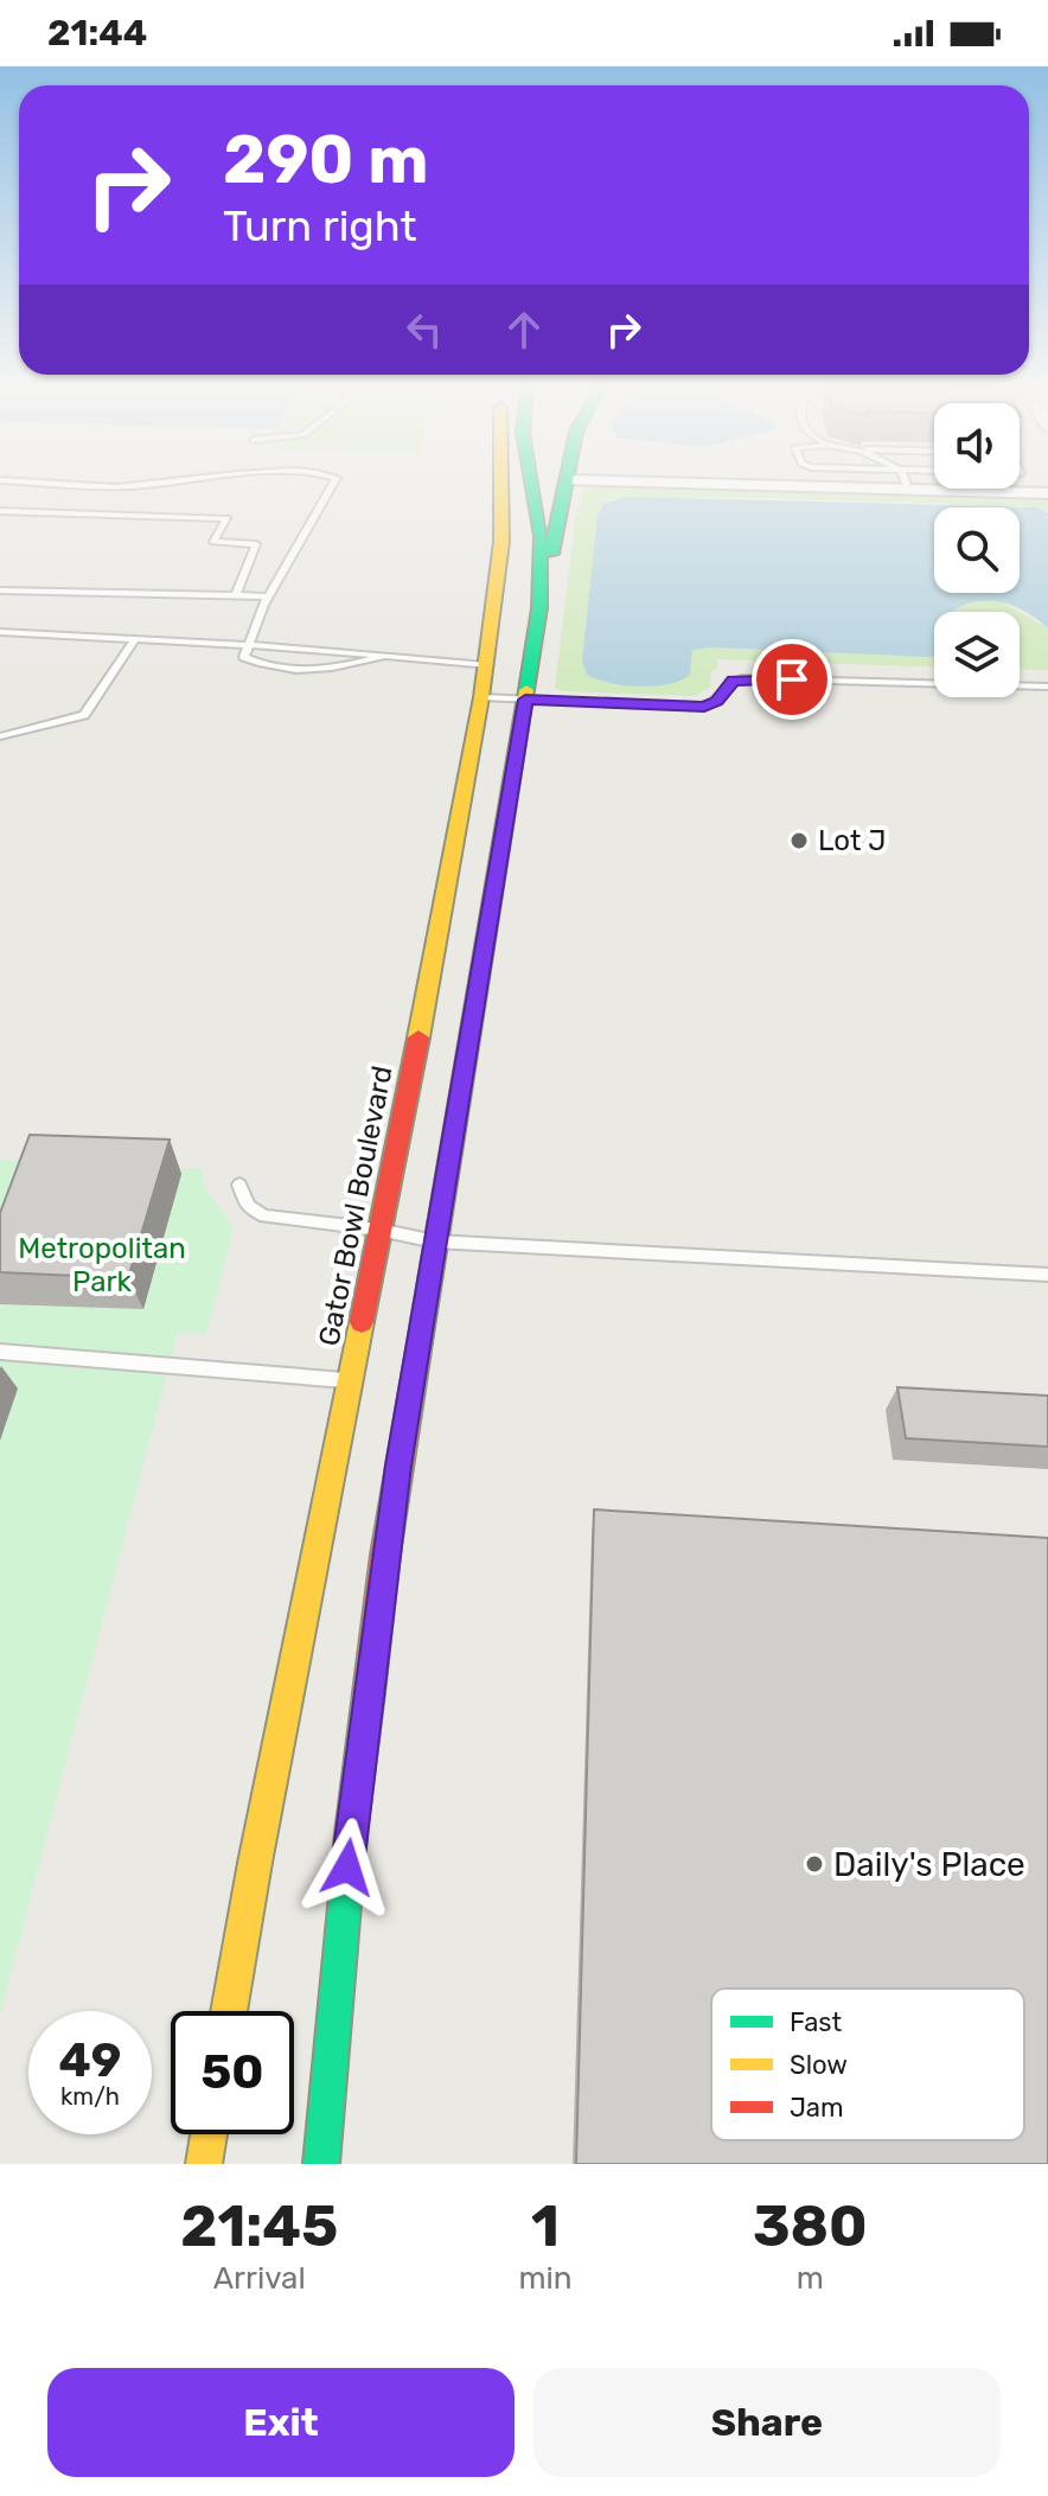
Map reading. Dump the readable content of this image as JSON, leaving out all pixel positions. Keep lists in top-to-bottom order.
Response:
{
  "streets": {
    "main road": ["Gator Bowl Boulevard"]
  },
  "parks": ["Metropolitan Park"],
  "places": ["Lot J", "Daily's Place"],
  "legend": ["Fast", "Slow", "Jam"],
  "page": {
    "status": "21:44",
    "turn": ["290 m", "Turn right"],
    "speed": "49 km/h",
    "limit": "50",
    "eta": [
      "21:45",
      "Arrival",
      "1",
      "min",
      "380",
      "m"
    ],
    "buttons": ["Exit", "Share"]
  }
}
